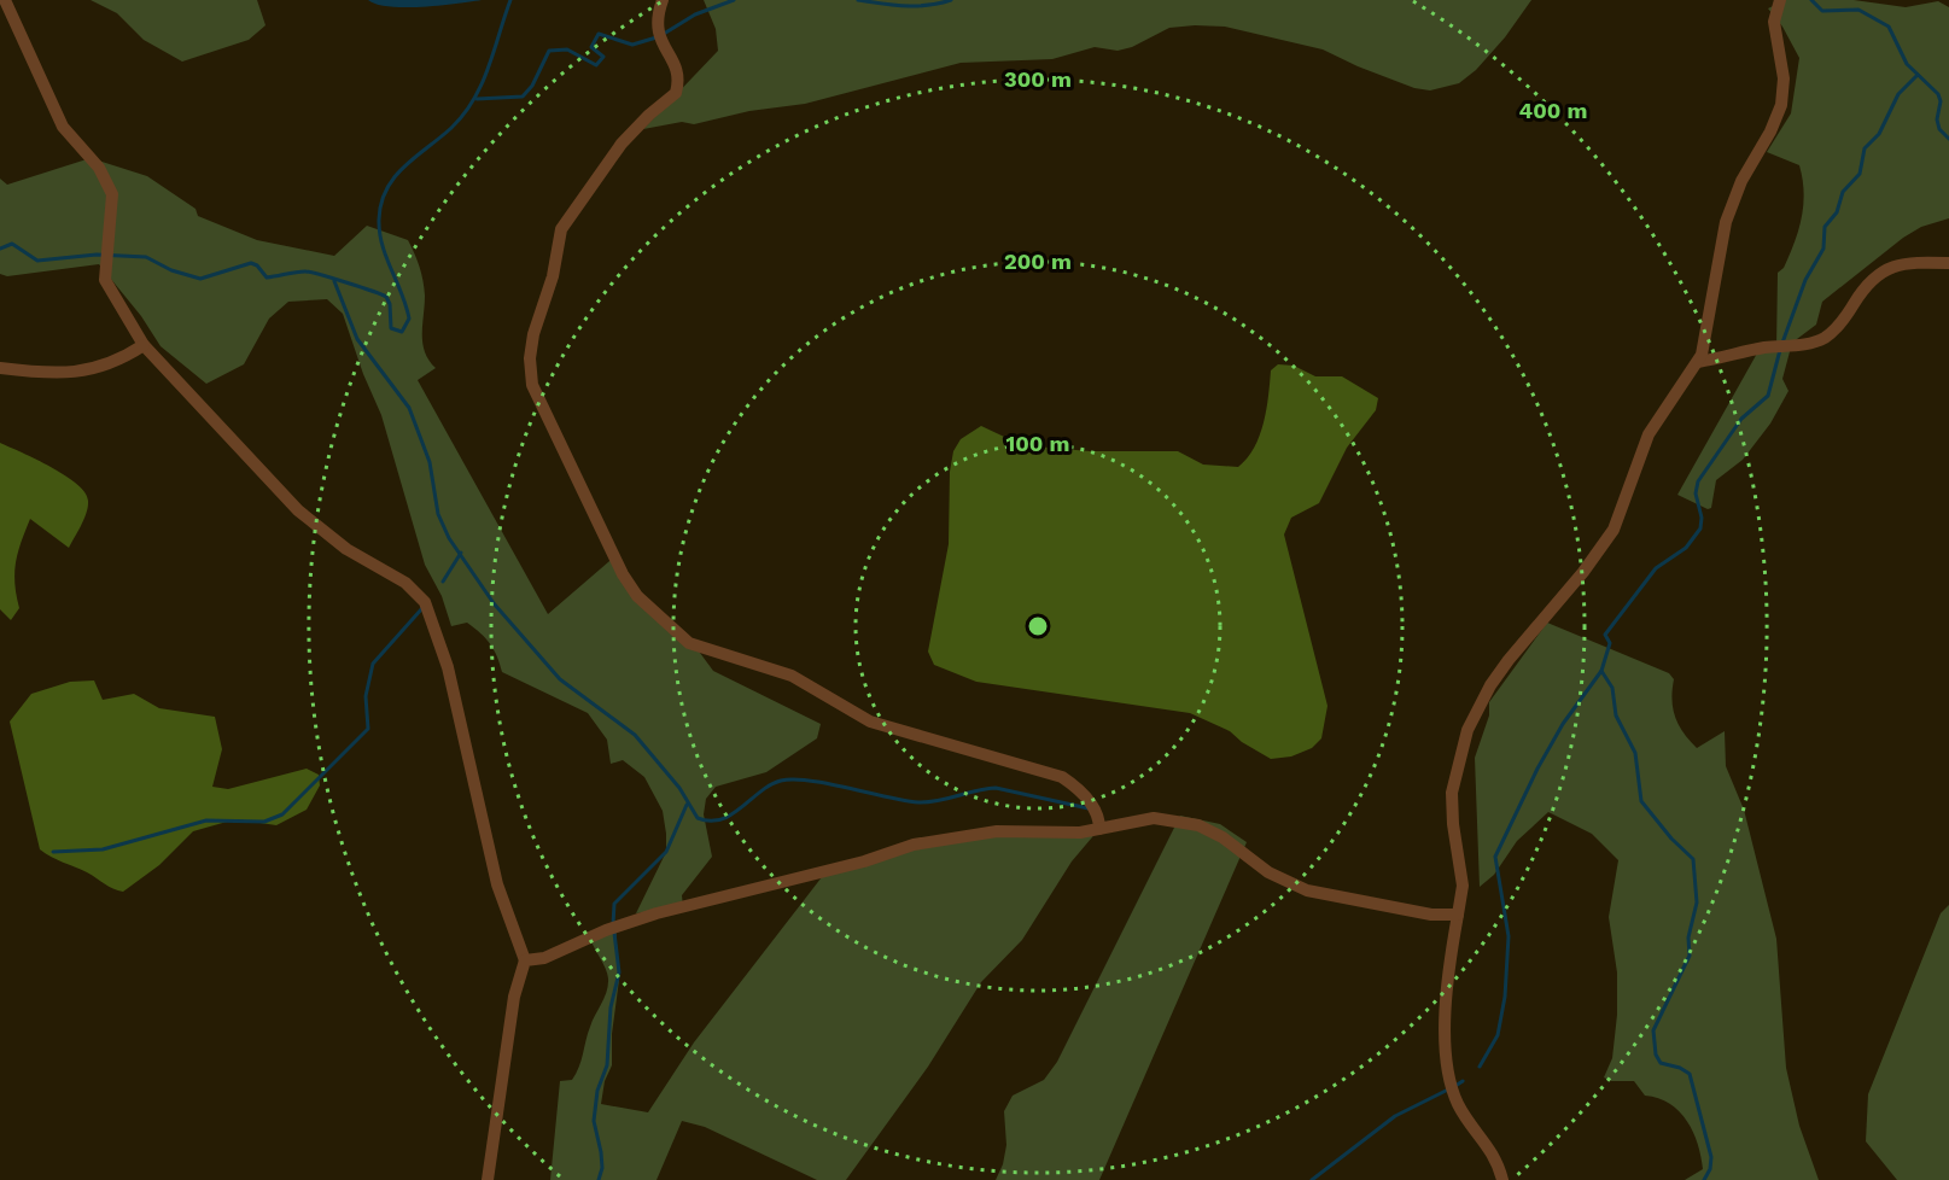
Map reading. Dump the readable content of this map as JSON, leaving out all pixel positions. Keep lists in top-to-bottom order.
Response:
{
  "rings": [
    "300 m",
    "400 m",
    "200 m",
    "100 m"
  ]
}
